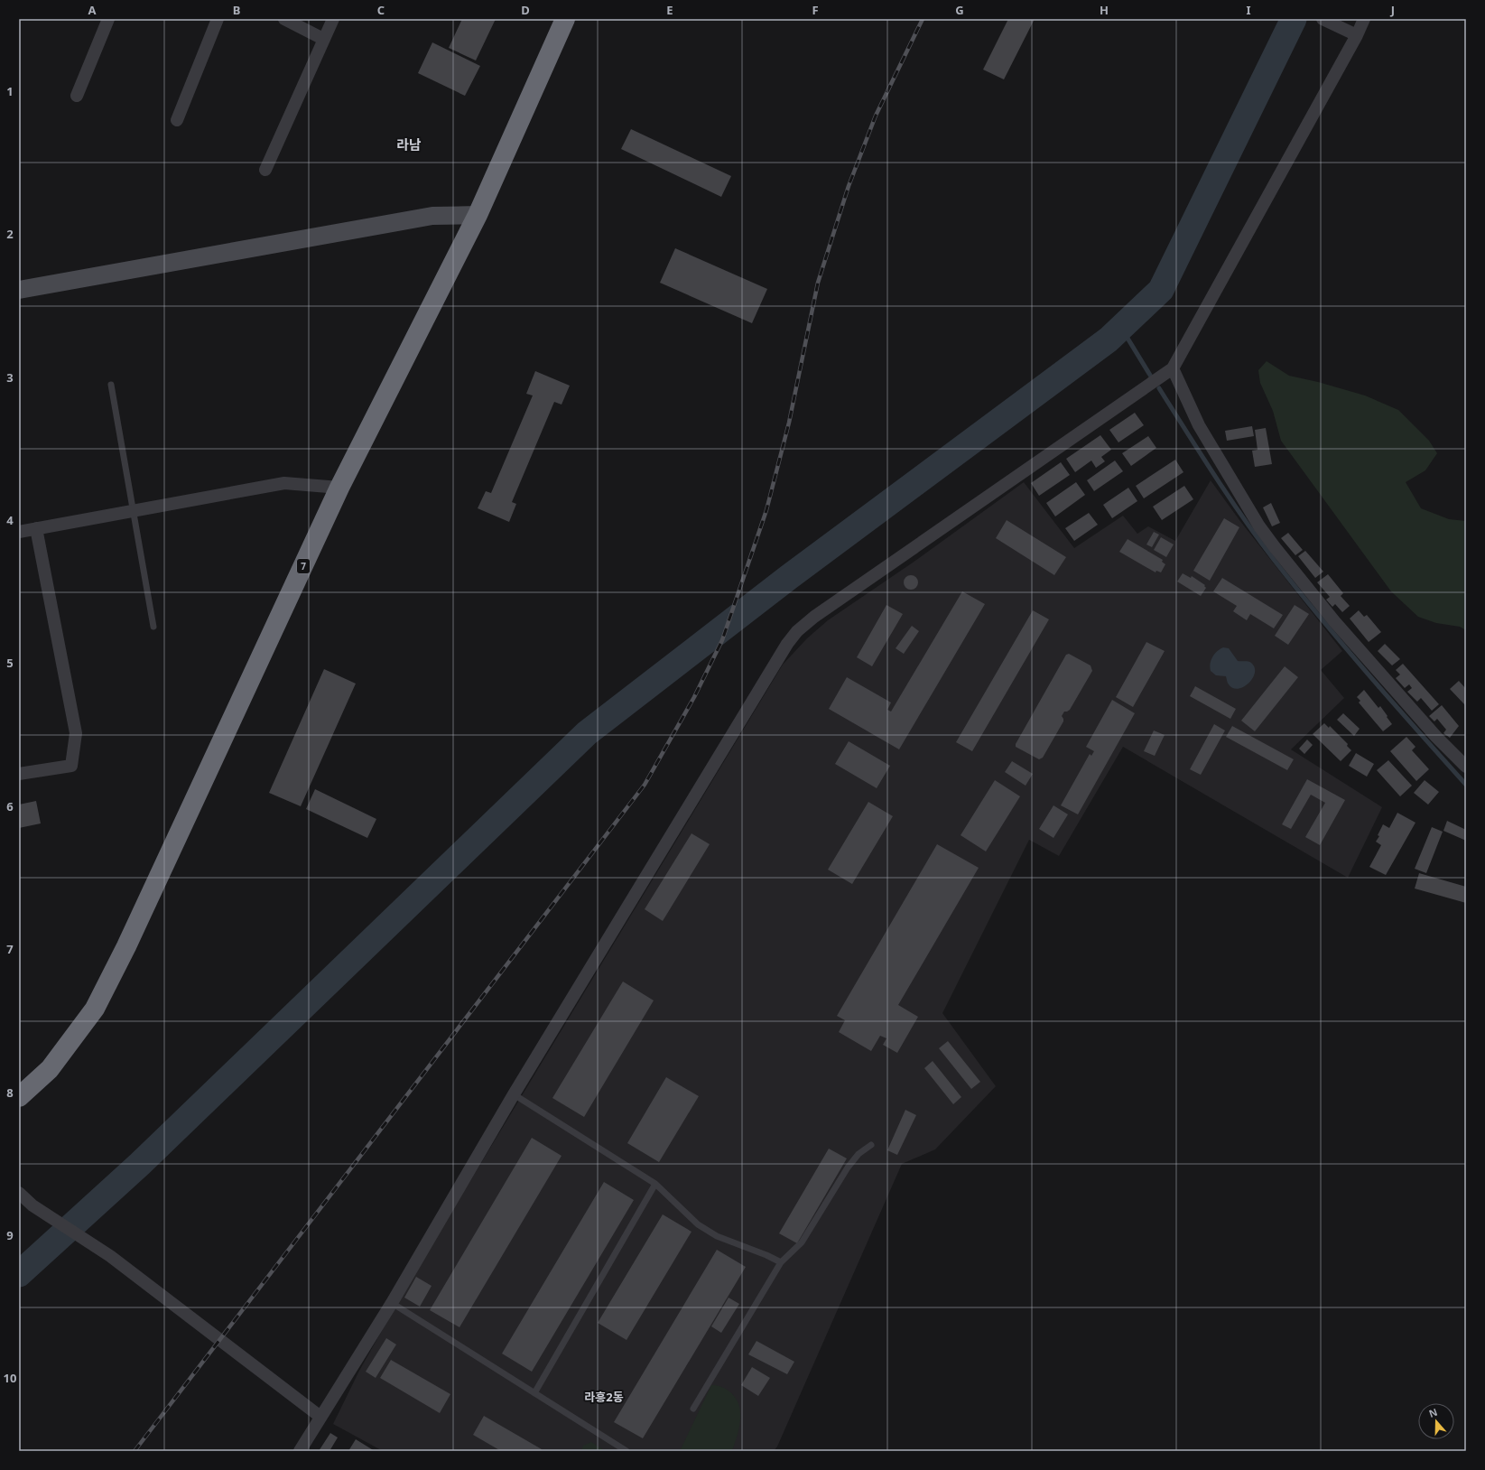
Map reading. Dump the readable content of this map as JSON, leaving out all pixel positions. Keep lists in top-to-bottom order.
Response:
{
  "streets": {
    "highway": ["7"]
  },
  "districts": ["라남", "라흥2동"],
  "north": "top",
  "grid": {
    "columns": [
      "A",
      "B",
      "C",
      "D",
      "E",
      "F",
      "G",
      "H",
      "I",
      "J"
    ],
    "rows": [
      "1",
      "2",
      "3",
      "4",
      "5",
      "6",
      "7",
      "8",
      "9",
      "10"
    ]
  }
}
